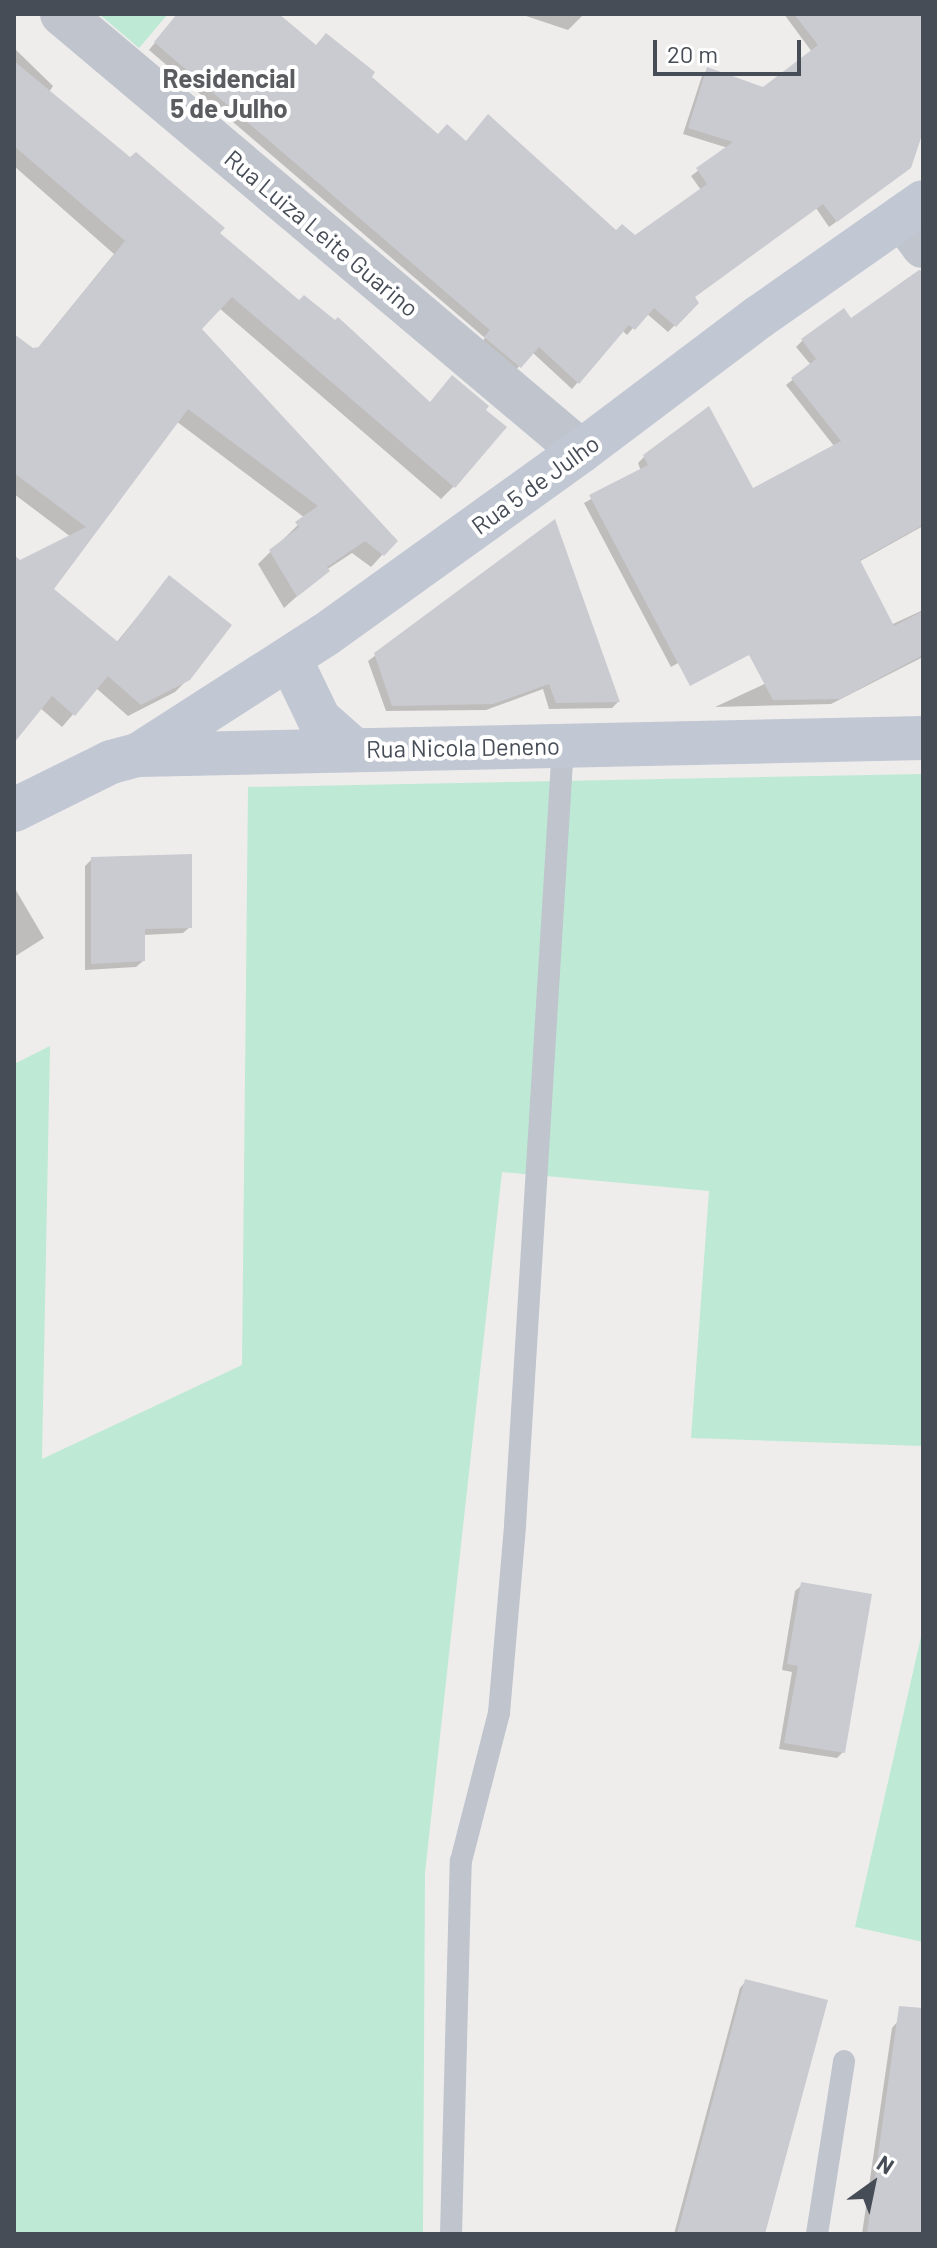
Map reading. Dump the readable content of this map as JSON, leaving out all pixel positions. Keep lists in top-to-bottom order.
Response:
{
  "streets": {
    "street": ["Rua Luiza Leite Guarino", "Rua 5 de Julho", "Rua Nicola Deneno"]
  },
  "crossings": [
    ["Rua Luiza Leite Guarino", "Rua 5 de Julho"],
    ["Rua 5 de Julho", "Rua Nicola Deneno"]
  ],
  "districts": ["Residencial 5 de Julho"],
  "scale_bar": "20 m",
  "north": "top right"
}
